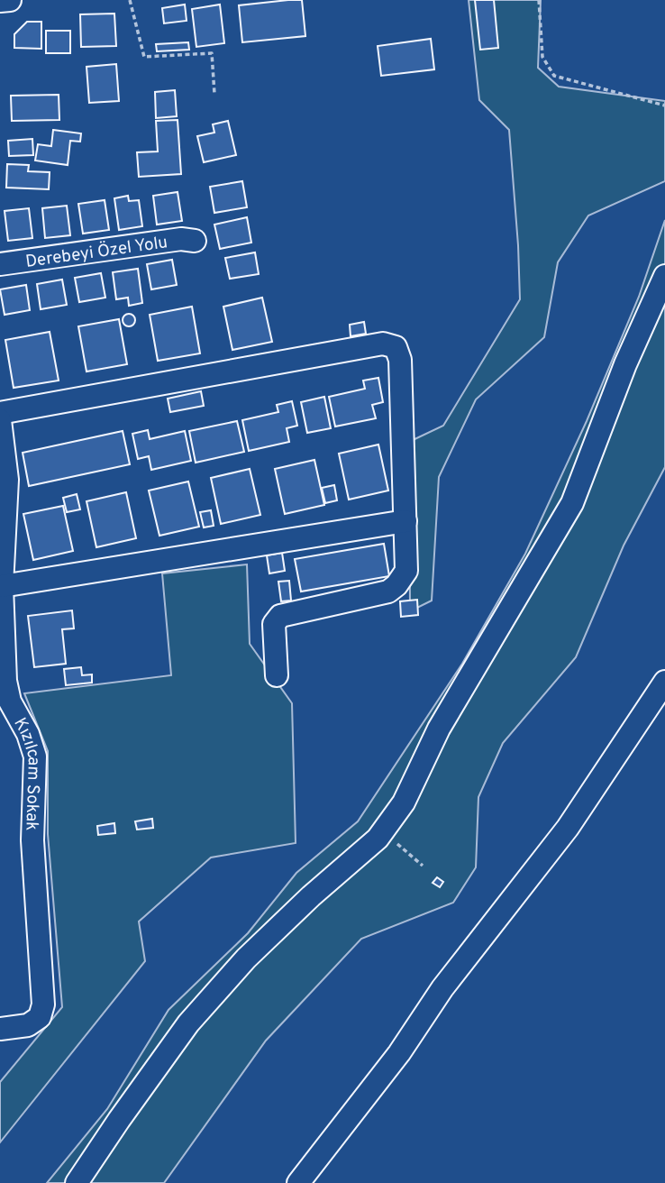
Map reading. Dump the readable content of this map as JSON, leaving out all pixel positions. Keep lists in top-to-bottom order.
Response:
{
  "streets": {
    "street": ["Derebeyi Özel Yolu", "Kızılcam Sokak"]
  }
}
